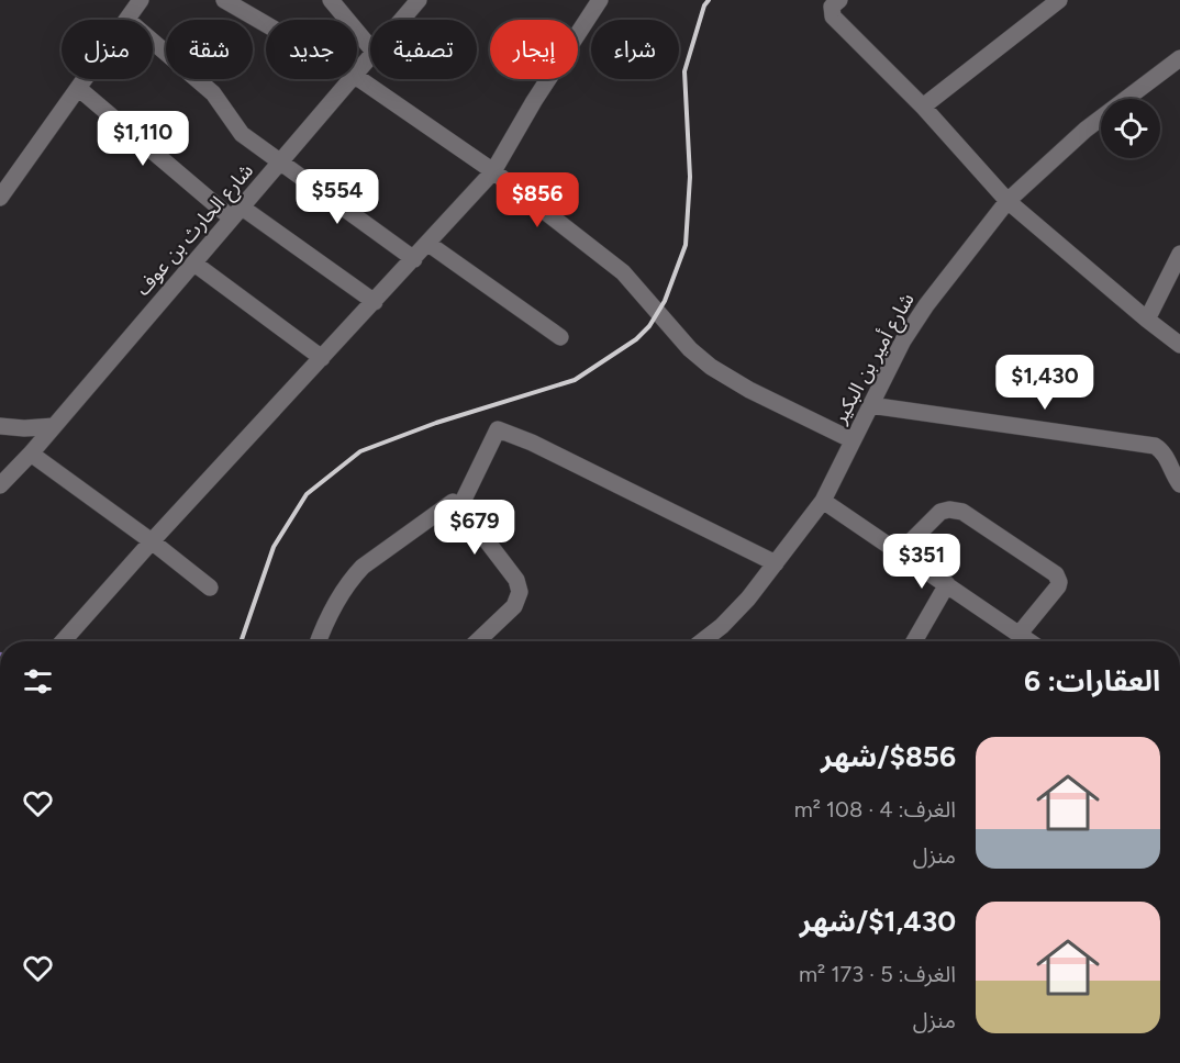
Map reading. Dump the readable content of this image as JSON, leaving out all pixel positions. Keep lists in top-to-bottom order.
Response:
{
  "streets": {
    "street": ["شارع الحارث بن عوف", "شارع أمير بن البكير"]
  },
  "page": {
    "chip": [
      "شراء",
      "إيجار",
      "تصفية",
      "جديد",
      "شقة",
      "منزل"
    ],
    "price": [
      "$1,110",
      "$554",
      "$856",
      "$1,430",
      "$679",
      "$351"
    ],
    "heading": "العقارات: 6",
    "list": [
      {
        "name": "$856/شهر",
        "note": "الغرف: 4 · 108 m² · منزل"
      },
      {
        "name": "$1,430/شهر",
        "note": "الغرف: 5 · 173 m² · منزل"
      }
    ]
  }
}
